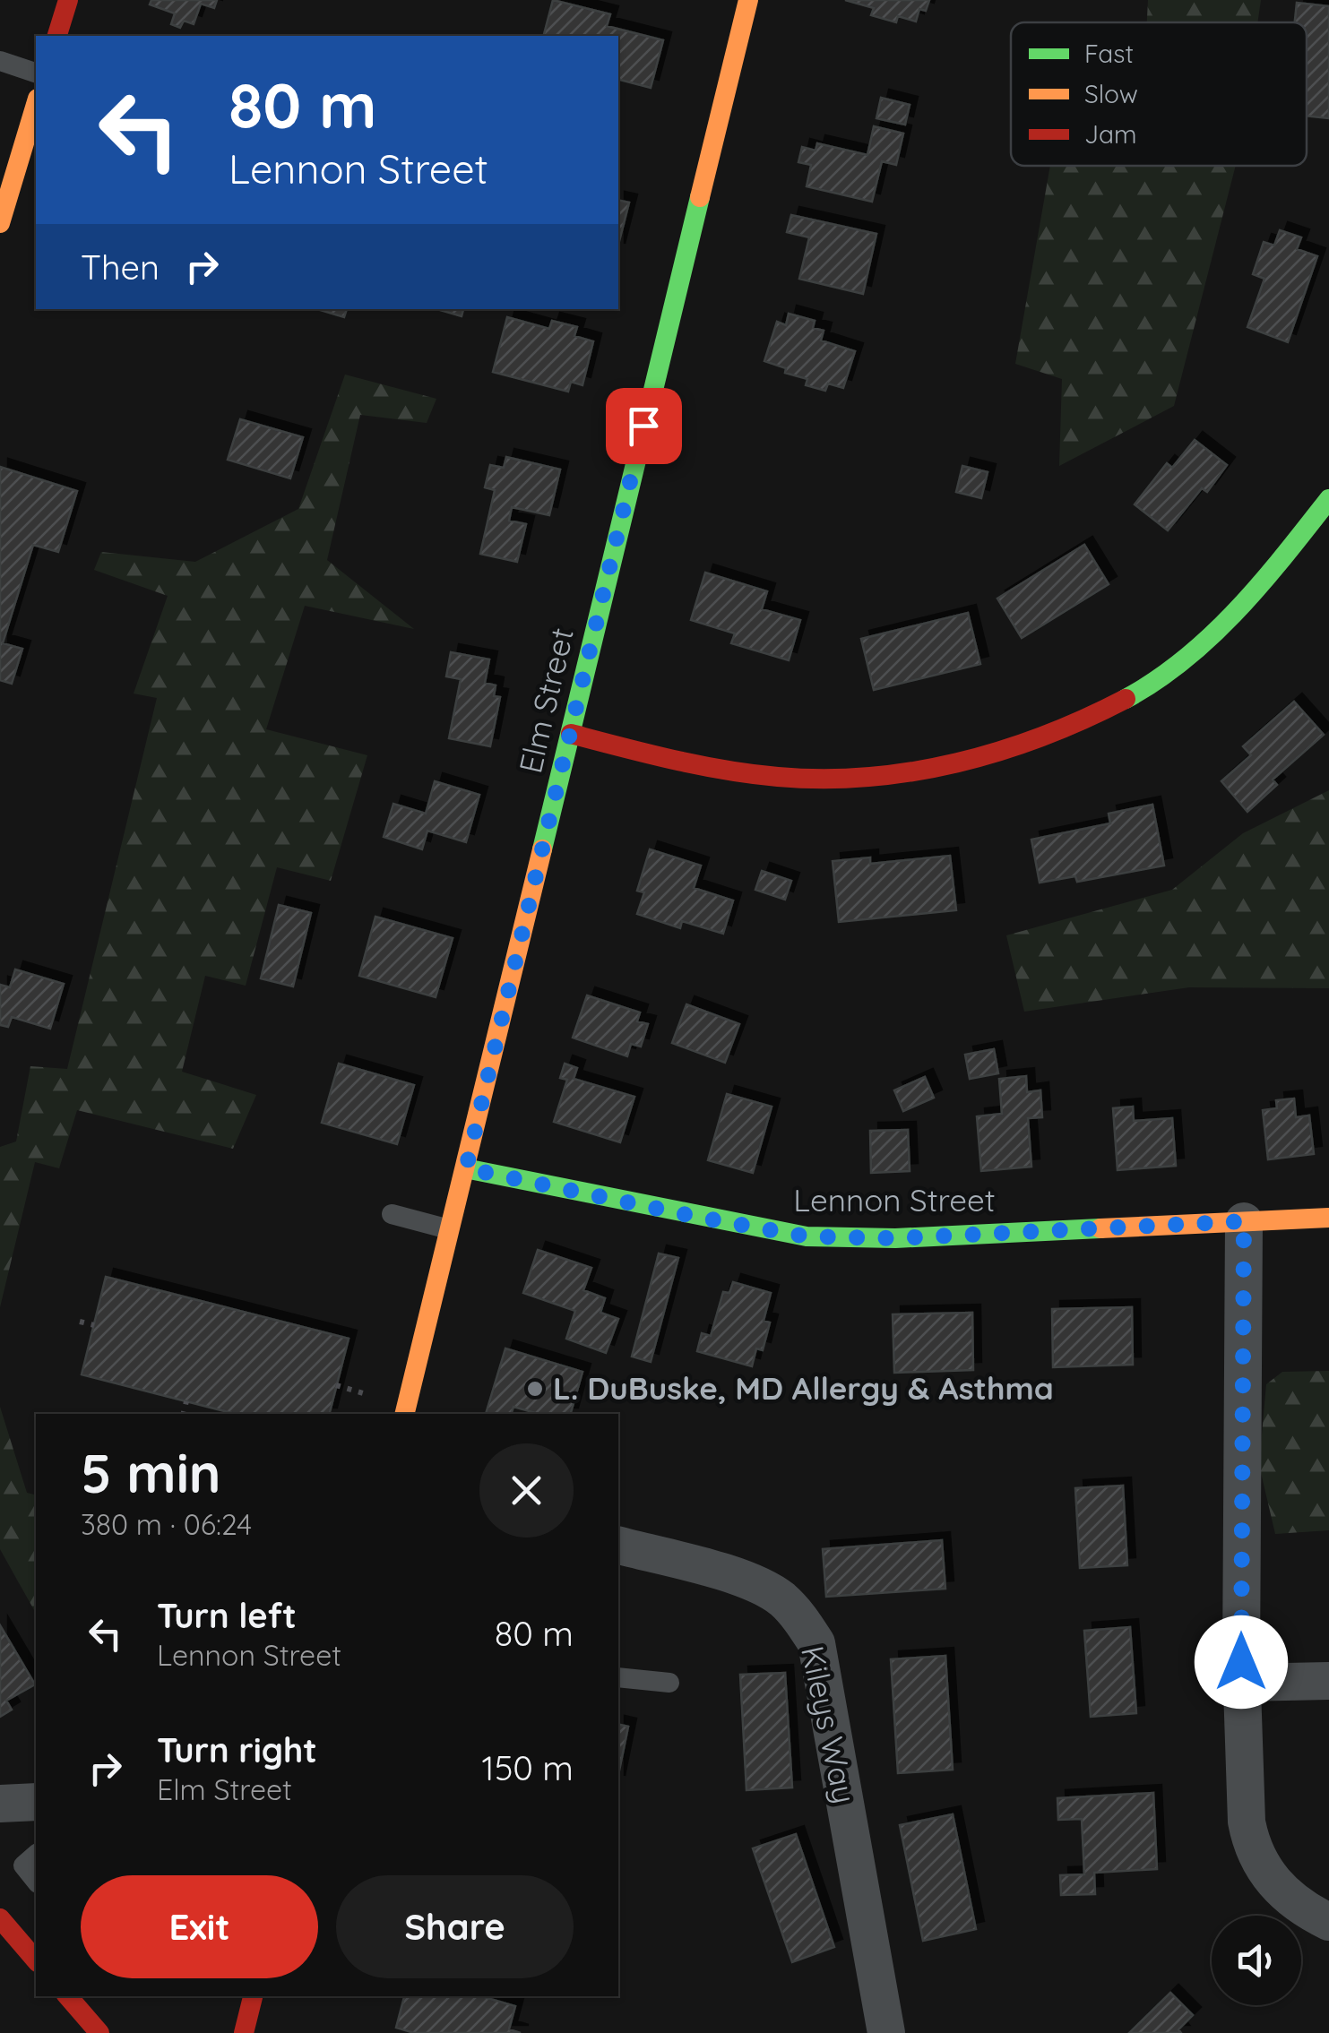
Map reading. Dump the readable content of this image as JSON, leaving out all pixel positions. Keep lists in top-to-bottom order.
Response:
{
  "streets": {
    "street": ["Elm Street", "Lennon Street", "Kileys Way"]
  },
  "crossings": [
    ["Elm Street", "Lennon Street"]
  ],
  "places": ["L. DuBuske, MD Allergy & Asthma"],
  "legend": ["Fast", "Slow", "Jam"],
  "page": {
    "turn": ["80 m", "Lennon Street"],
    "then": "Then",
    "heading": ["5 min", "380 m · 06:24"],
    "list": [
      {
        "name": "Turn left",
        "note": "Lennon Street",
        "value": "80 m"
      },
      {
        "name": "Turn right",
        "note": "Elm Street",
        "value": "150 m"
      }
    ],
    "buttons": ["Exit", "Share"]
  }
}
